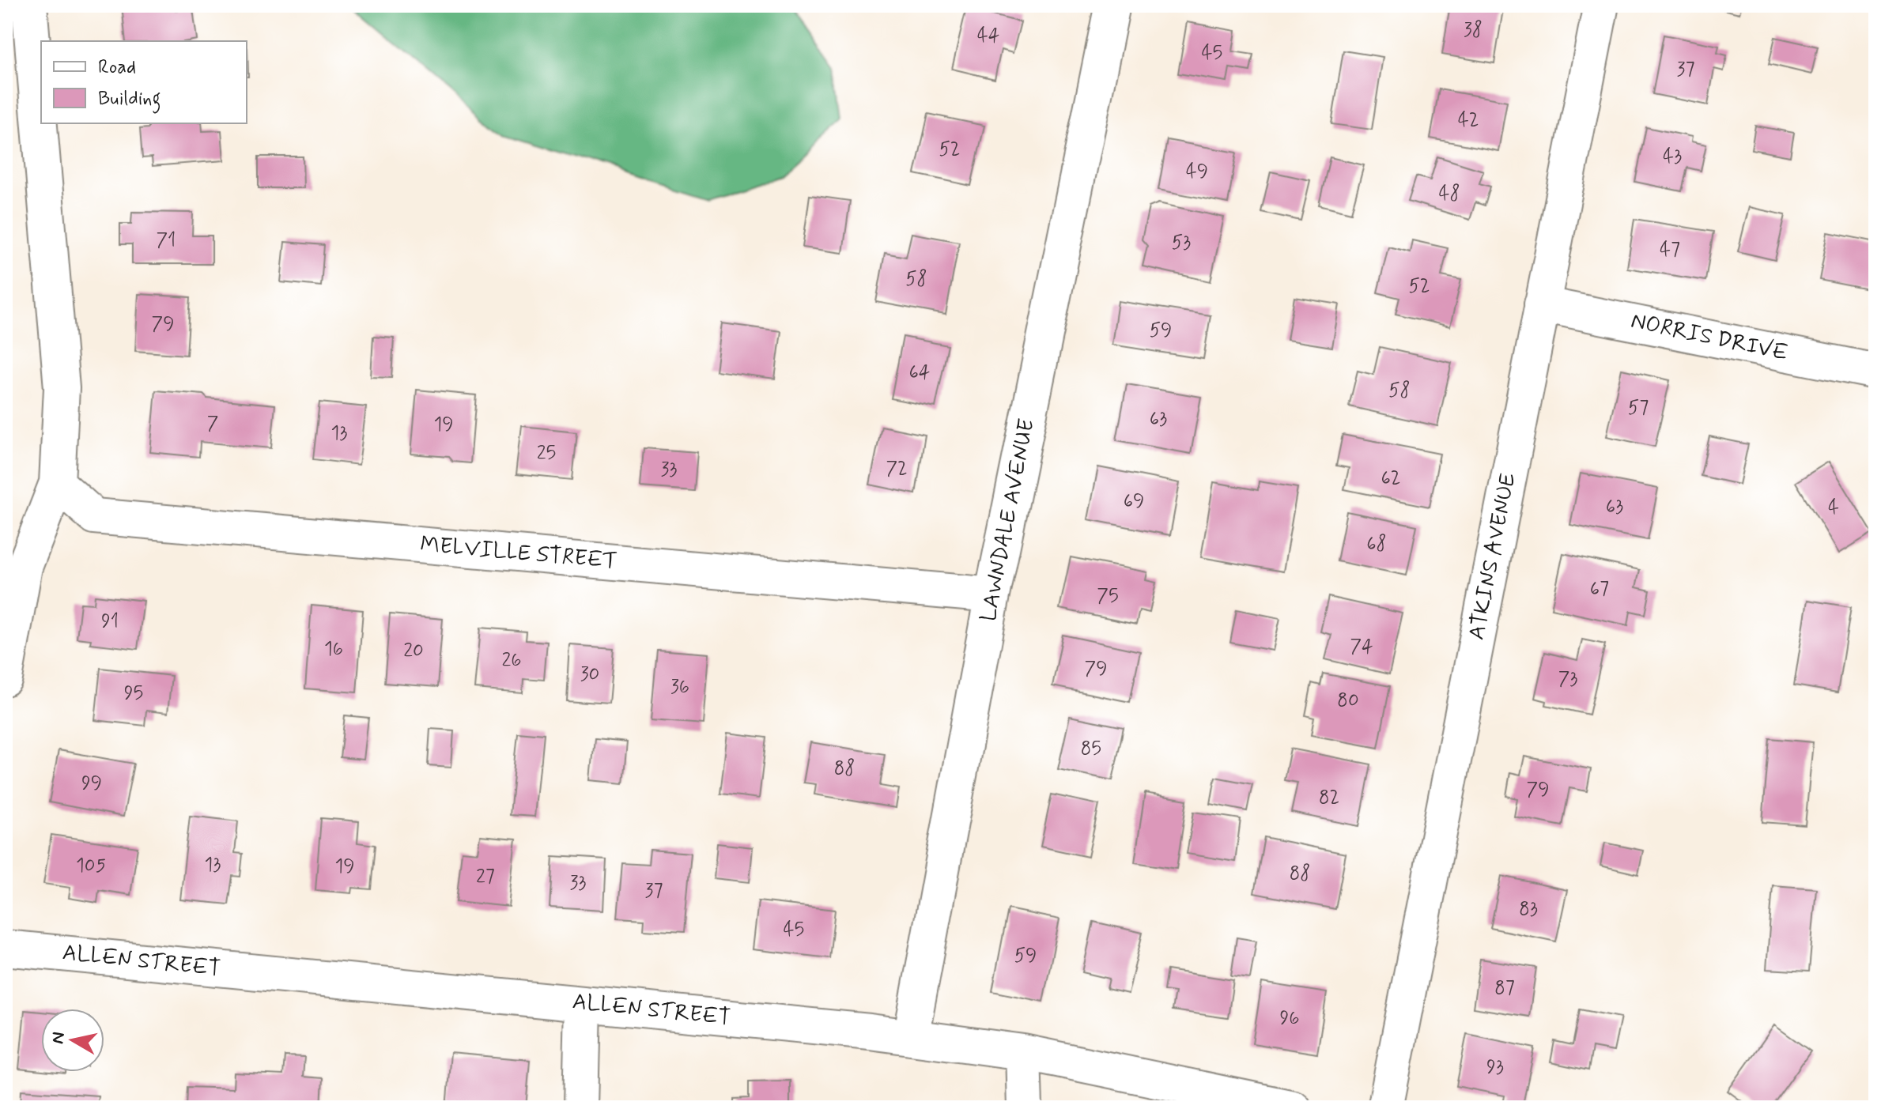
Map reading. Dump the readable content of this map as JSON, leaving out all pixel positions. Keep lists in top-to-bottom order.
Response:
{
  "streets": {
    "street": [
      "NORRIS DRIVE",
      "LAWNDALE AVENUE",
      "MELVILLE STREET",
      "ATKINS AVENUE",
      "ALLEN STREET"
    ]
  },
  "crossings": [
    ["NORRIS DRIVE", "ATKINS AVENUE"],
    ["LAWNDALE AVENUE", "MELVILLE STREET"],
    ["LAWNDALE AVENUE", "ALLEN STREET"]
  ],
  "house_numbers": [
    "38",
    "44",
    "45",
    "37",
    "42",
    "52",
    "43",
    "49",
    "48",
    "71",
    "53",
    "47",
    "58",
    "52",
    "79",
    "59",
    "64",
    "58",
    "57",
    "63",
    "7",
    "19",
    "13",
    "25",
    "72",
    "33",
    "62",
    "69",
    "63",
    "4",
    "68",
    "67",
    "75",
    "91",
    "74",
    "16",
    "20",
    "26",
    "79",
    "30",
    "73",
    "36",
    "95",
    "80",
    "85",
    "88",
    "99",
    "79",
    "82",
    "13",
    "105",
    "19",
    "88",
    "27",
    "33",
    "37",
    "83",
    "45",
    "59",
    "87",
    "96",
    "93"
  ],
  "legend": ["Road", "Building"],
  "north": "left"
}
